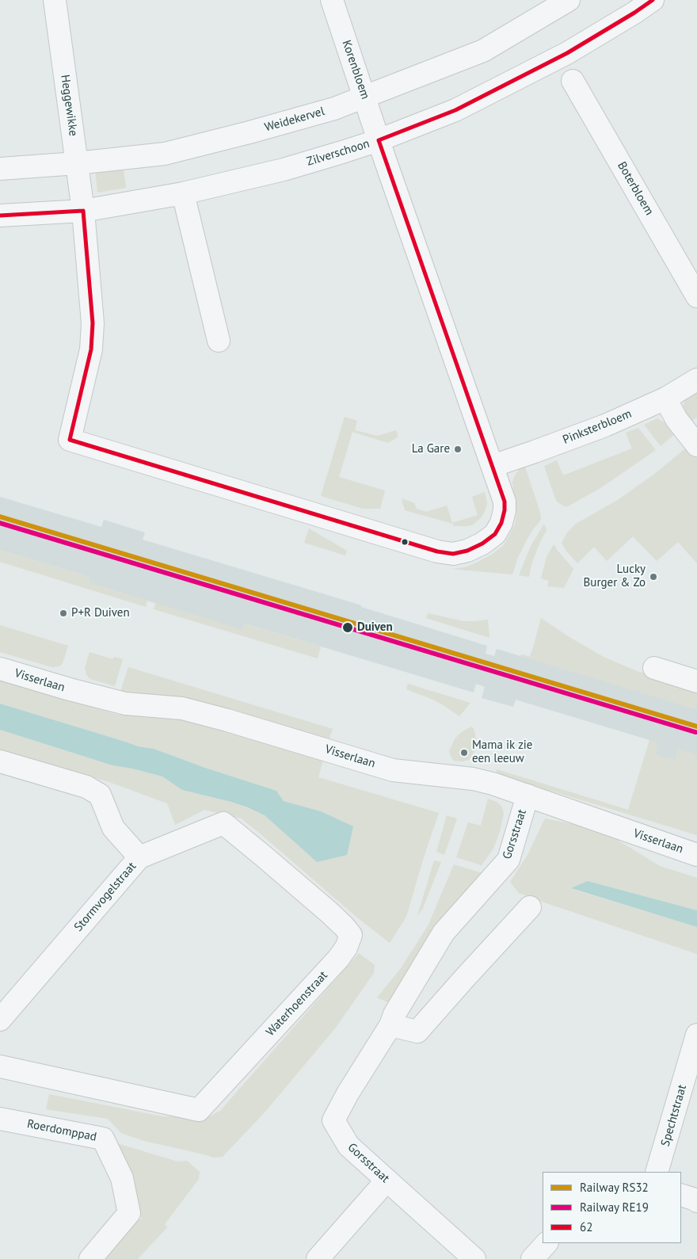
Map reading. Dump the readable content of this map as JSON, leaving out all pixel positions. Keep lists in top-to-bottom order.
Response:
{
  "streets": {
    "street": [
      "Korenbloem",
      "Heggewikke",
      "Weidekervel",
      "Zilverschoon",
      "Boterbloem",
      "Pinksterbloem",
      "Visserlaan",
      "Gorsstraat",
      "Stormvogelstraat",
      "Waterhoenstraat",
      "Spechtstraat",
      "Roerdomppad"
    ]
  },
  "crossings": [
    ["Korenbloem", "Heggewikke"],
    ["Korenbloem", "Weidekervel"],
    ["Korenbloem", "Zilverschoon"],
    ["Korenbloem", "Pinksterbloem"],
    ["Heggewikke", "Weidekervel"],
    ["Heggewikke", "Zilverschoon"],
    ["Visserlaan", "Gorsstraat"],
    ["Stormvogelstraat", "Waterhoenstraat"]
  ],
  "places": [
    "La Gare",
    "Lucky Burger & Zo",
    "P+R Duiven",
    "Duiven",
    "Mama ik zie een leeuw"
  ],
  "lines": ["transit line 62", "rail line RS32", "rail line RE19"],
  "legend": ["Railway RS32", "Railway RE19", "62"]
}
